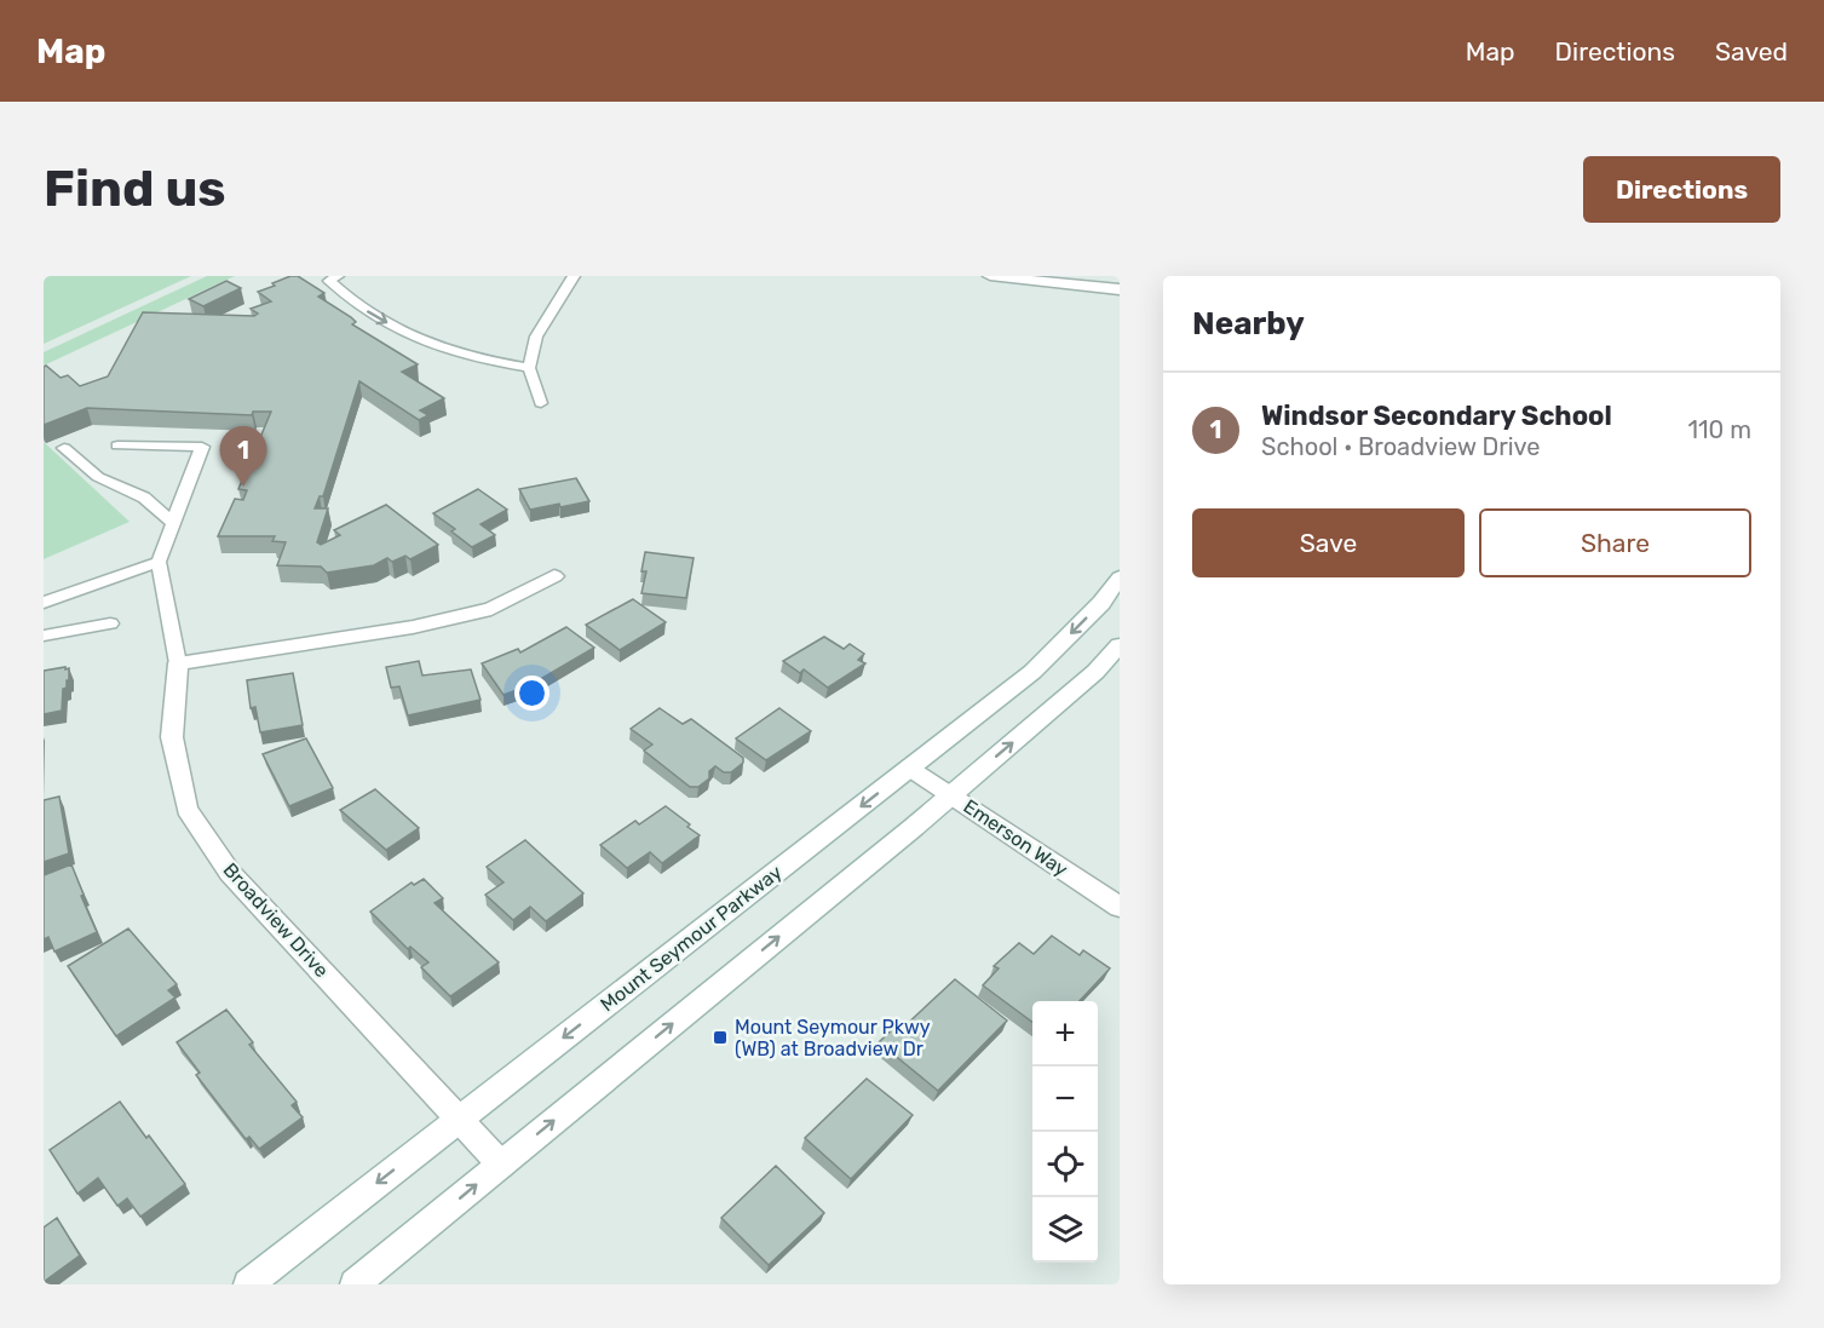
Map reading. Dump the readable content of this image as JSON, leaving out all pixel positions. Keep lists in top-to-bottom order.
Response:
{
  "streets": {
    "main road": ["Emerson Way", "Broadview Drive", "Mount Seymour Parkway"]
  },
  "crossings": [
    ["Emerson Way", "Mount Seymour Parkway"],
    ["Broadview Drive", "Mount Seymour Parkway"]
  ],
  "places": {
    "transit": ["Mount Seymour Pkwy (WB) at Broadview Dr"]
  },
  "page": {
    "header": "Map",
    "nav": ["Map", "Directions", "Saved"],
    "buttons": [
      "Directions",
      ["Save", "Share"]
    ],
    "title": "Find us",
    "heading": "Nearby",
    "list": [
      {
        "mark": "1",
        "name": "Windsor Secondary School",
        "note": "School · Broadview Drive",
        "value": "110 m"
      }
    ],
    "pins": "1",
    "map_buttons": ["+", "−"]
  }
}
